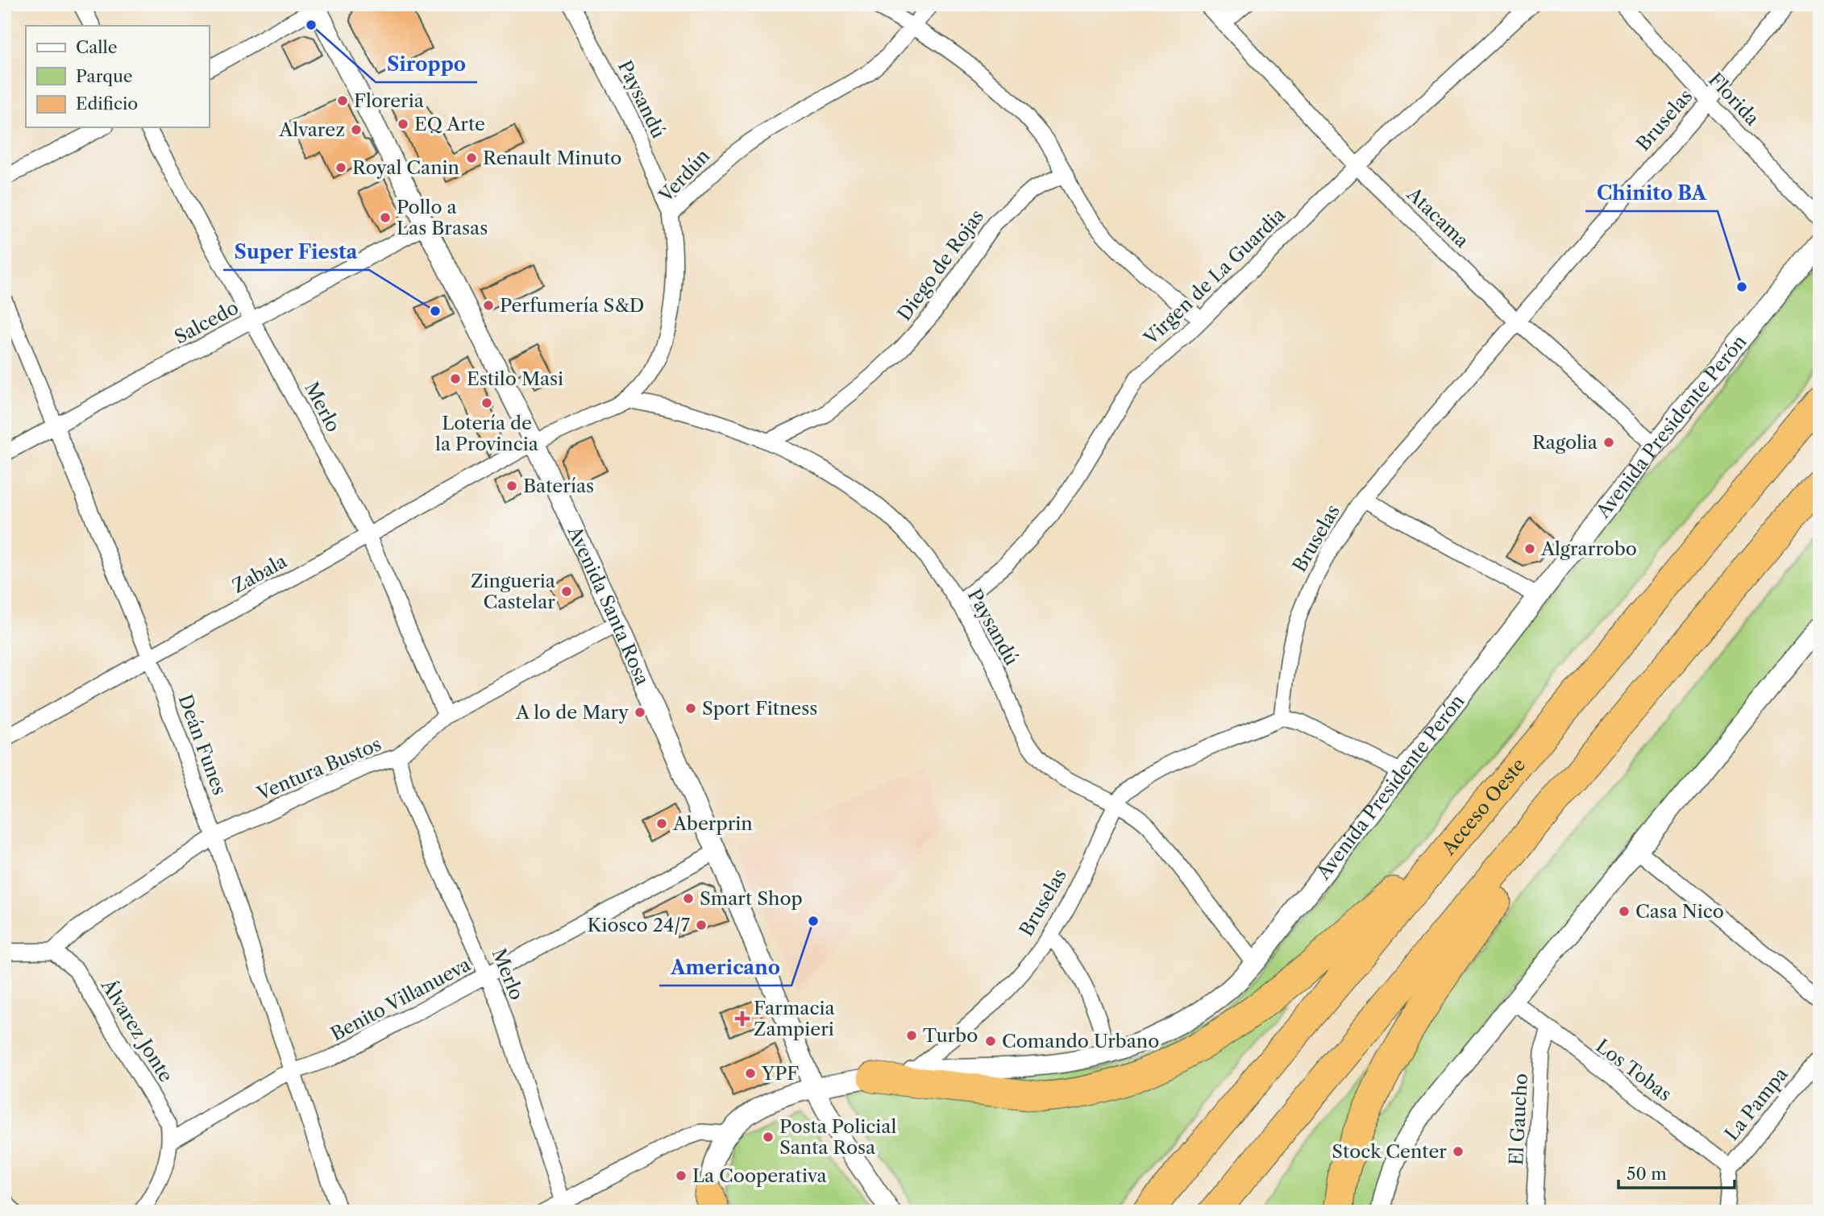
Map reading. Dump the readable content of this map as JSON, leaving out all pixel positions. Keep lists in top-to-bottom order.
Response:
{
  "streets": {
    "highway": ["Acceso Oeste"],
    "street": [
      "Paysandú",
      "Florida",
      "Bruselas",
      "Verdún",
      "Atacama",
      "Diego de Rojas",
      "Virgen de La Guardia",
      "Salcedo",
      "Merlo",
      "Avenida Presidente Perón",
      "Zabala",
      "Avenida Santa Rosa",
      "Deán Funes",
      "Ventura Bustos",
      "Benito Villanueva",
      "Álvarez Jonte",
      "Los Tobas",
      "La Pampa",
      "El Gaucho"
    ]
  },
  "crossings": [
    ["Paysandú", "Bruselas"],
    ["Paysandú", "Verdún"],
    ["Paysandú", "Diego de Rojas"],
    ["Paysandú", "Virgen de La Guardia"],
    ["Paysandú", "Avenida Presidente Perón"],
    ["Florida", "Bruselas"],
    ["Bruselas", "Atacama"],
    ["Bruselas", "Avenida Presidente Perón"],
    ["Verdún", "Zabala"],
    ["Verdún", "Avenida Santa Rosa"],
    ["Atacama", "Virgen de La Guardia"],
    ["Atacama", "Avenida Presidente Perón"],
    ["Salcedo", "Merlo"],
    ["Salcedo", "Avenida Santa Rosa"],
    ["Salcedo", "Deán Funes"],
    ["Merlo", "Zabala"],
    ["Merlo", "Ventura Bustos"],
    ["Merlo", "Benito Villanueva"],
    ["Avenida Presidente Perón", "Avenida Santa Rosa"],
    ["Zabala", "Avenida Santa Rosa"],
    ["Zabala", "Deán Funes"],
    ["Avenida Santa Rosa", "Ventura Bustos"],
    ["Avenida Santa Rosa", "Benito Villanueva"],
    ["Deán Funes", "Ventura Bustos"],
    ["Deán Funes", "Benito Villanueva"],
    ["Ventura Bustos", "Álvarez Jonte"],
    ["Benito Villanueva", "Álvarez Jonte"],
    ["Los Tobas", "La Pampa"],
    ["Los Tobas", "El Gaucho"]
  ],
  "places": {
    "other": [
      "Siroppo",
      "Floreria",
      "EQ Arte",
      "Alvarez",
      "Renault Minuto",
      "Royal Canin",
      "Pollo a Las Brasas",
      "Chinito BA",
      "Perfumería S&D",
      "Super Fiesta",
      "Estilo Masi",
      "Lotería de la Provincia",
      "Ragolia",
      "Baterías",
      "Algrarrobo",
      "Zingueria Castelar",
      "Sport Fitness",
      "A lo de Mary",
      "Aberprin",
      "Smart Shop",
      "Casa Nico",
      "Americano",
      "Kiosco 24/7",
      "Turbo",
      "Comando Urbano",
      "YPF",
      "Posta Policial Santa Rosa",
      "Stock Center",
      "La Cooperativa"
    ],
    "health": ["Farmacia Zampieri"]
  },
  "legend": ["Calle", "Parque", "Edificio"],
  "scale_bar": "50 m"
}
